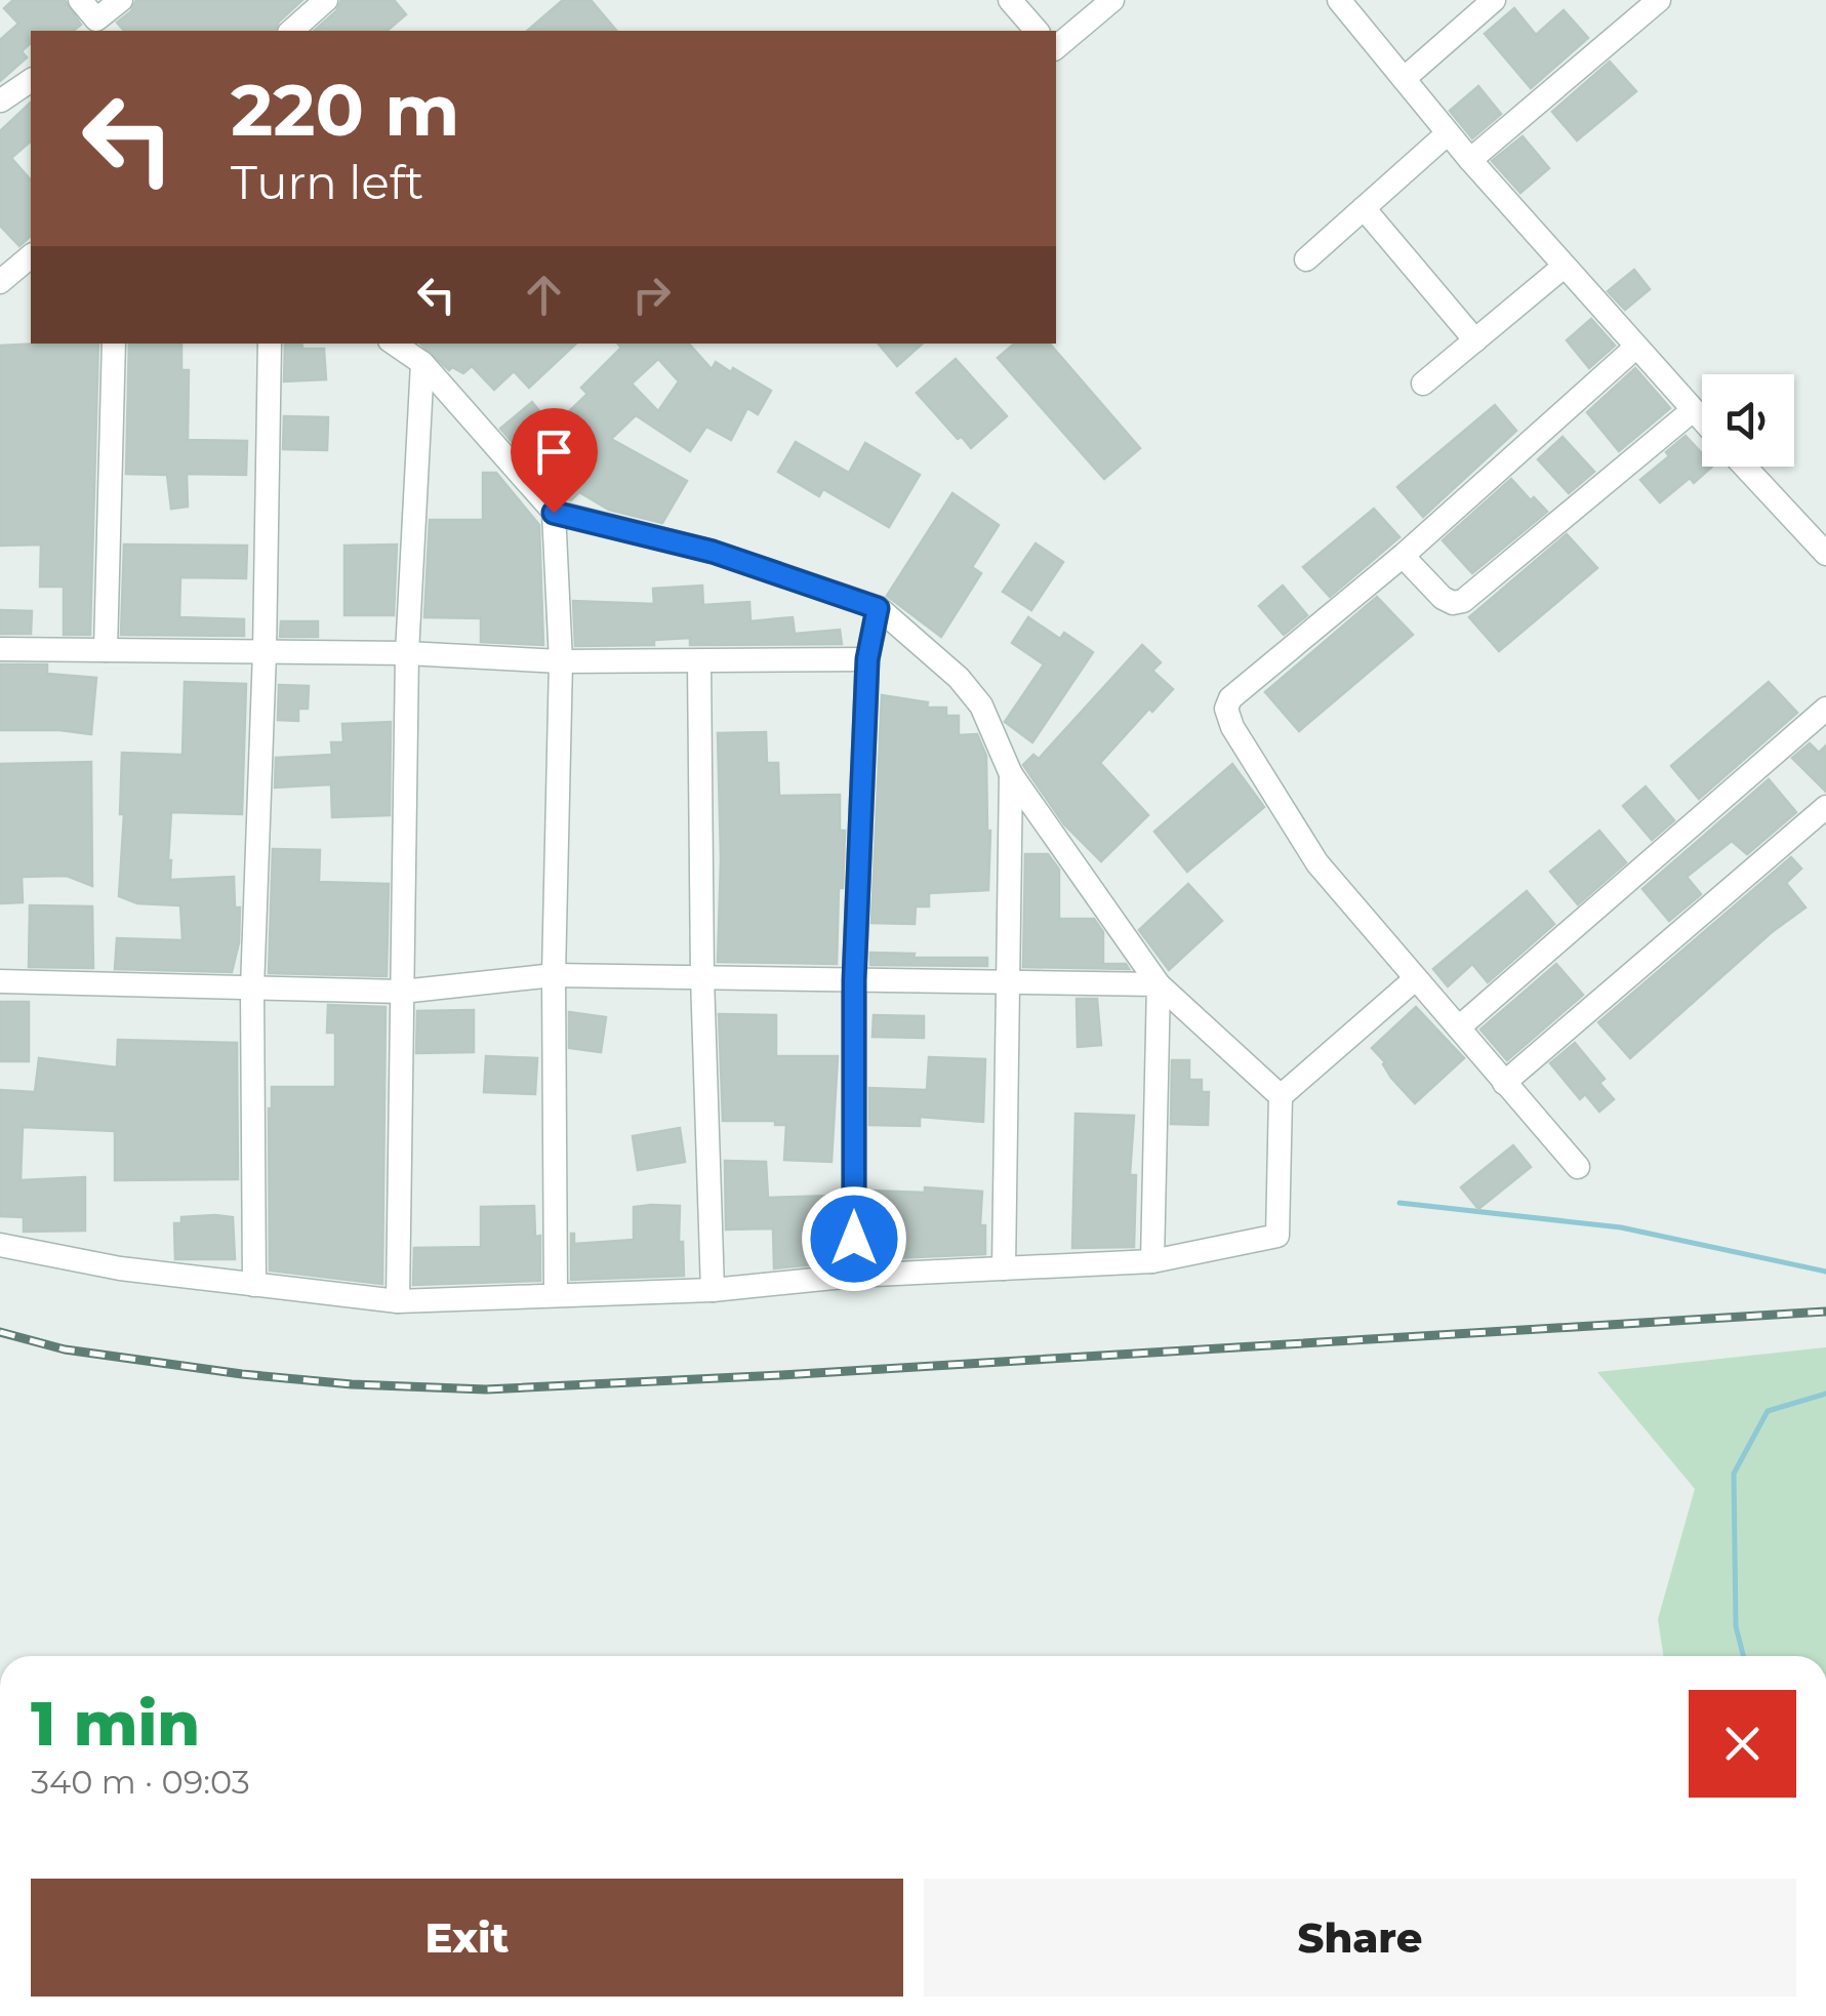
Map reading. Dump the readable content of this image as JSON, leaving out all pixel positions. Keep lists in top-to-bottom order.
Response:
{
  "page": {
    "turn": ["220 m", "Turn left"],
    "heading": ["1 min", "340 m · 09:03"],
    "buttons": ["Exit", "Share"]
  }
}
